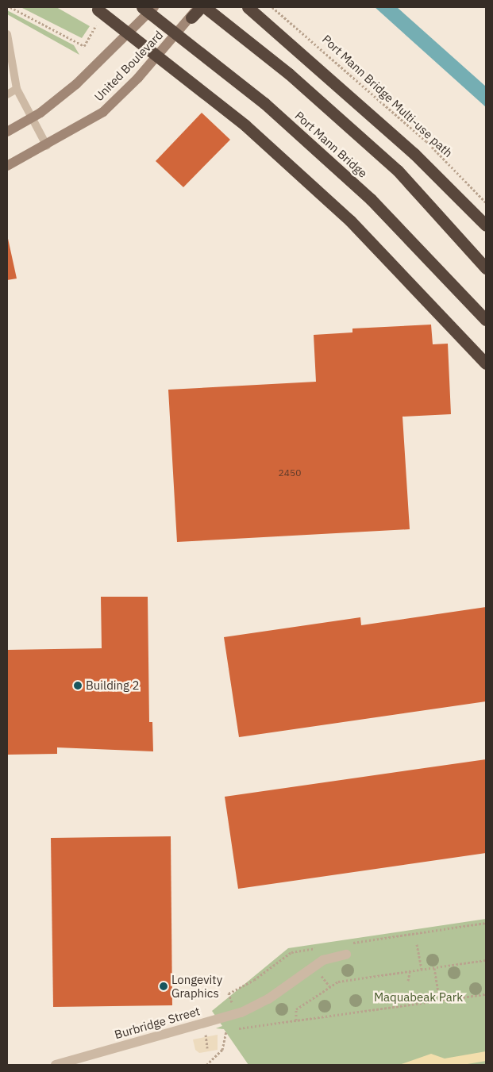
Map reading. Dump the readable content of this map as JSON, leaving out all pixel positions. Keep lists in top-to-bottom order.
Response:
{
  "streets": {
    "highway": ["Port Mann Bridge"],
    "main road": ["United Boulevard"],
    "street": ["Burbridge Street"],
    "path": ["Port Mann Bridge Multi-use path"]
  },
  "parks": ["Maquabeak Park"],
  "places": ["Building 2", "Longevity Graphics"],
  "house_numbers": ["2450"]
}
